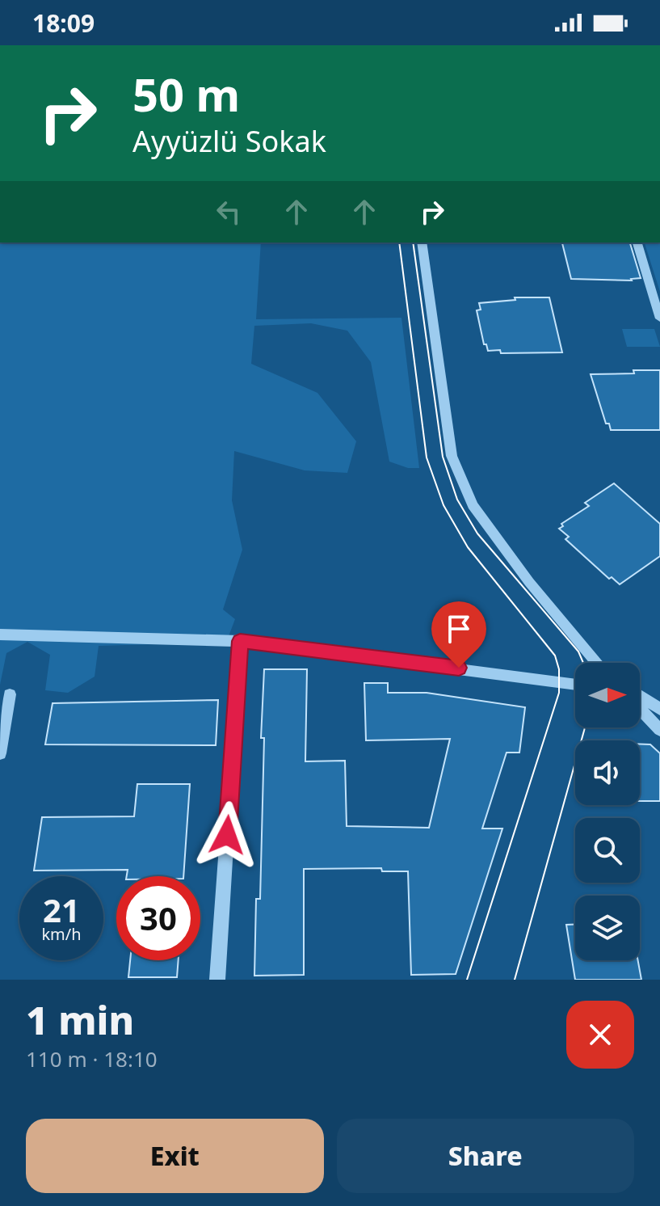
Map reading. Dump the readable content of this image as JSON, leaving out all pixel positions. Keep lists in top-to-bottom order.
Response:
{
  "north": "right",
  "page": {
    "status": "18:09",
    "turn": ["50 m", "Ayyüzlü Sokak"],
    "speed": "21 km/h",
    "limit": "30",
    "heading": ["1 min", "110 m · 18:10"],
    "buttons": ["Exit", "Share"]
  }
}
